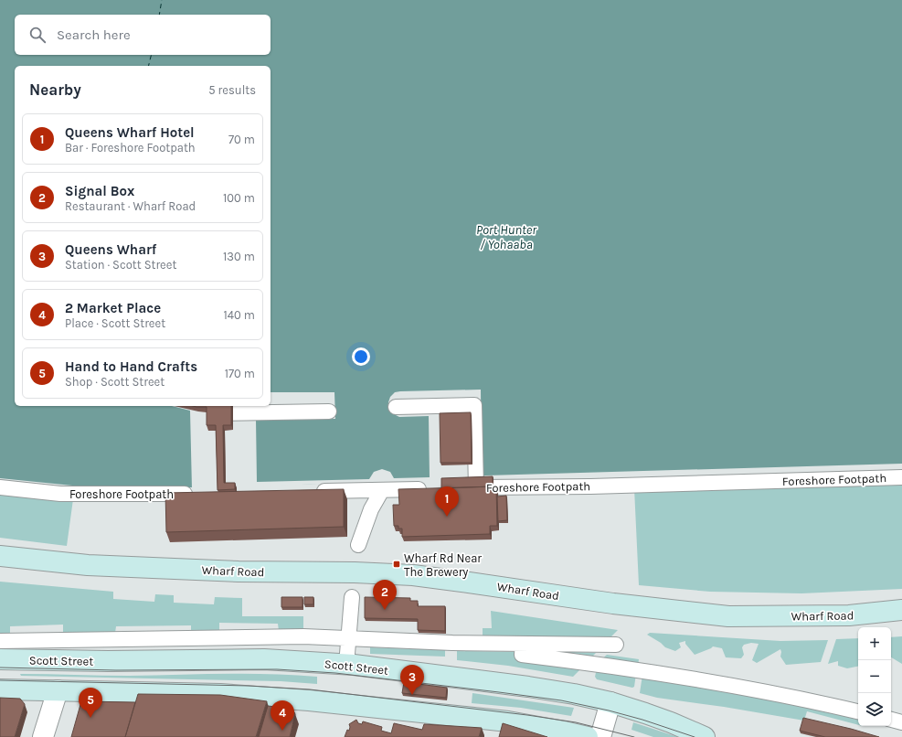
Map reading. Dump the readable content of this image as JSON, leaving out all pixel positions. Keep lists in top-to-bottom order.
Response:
{
  "streets": {
    "main road": ["Wharf Road", "Scott Street"],
    "street": ["Foreshore Footpath"]
  },
  "water": ["Port Hunter / Yohaaba"],
  "places": {
    "transit": ["Wharf Rd Near The Brewery"]
  },
  "page": {
    "search": "Search here",
    "heading": ["Nearby", "5 results"],
    "list": [
      {
        "mark": "1",
        "name": "Queens Wharf Hotel",
        "note": "Bar · Foreshore Footpath",
        "value": "70 m"
      },
      {
        "mark": "2",
        "name": "Signal Box",
        "note": "Restaurant · Wharf Road",
        "value": "100 m"
      },
      {
        "mark": "3",
        "name": "Queens Wharf",
        "note": "Station · Scott Street",
        "value": "130 m"
      },
      {
        "mark": "4",
        "name": "2 Market Place",
        "note": "Place · Scott Street",
        "value": "140 m"
      },
      {
        "mark": "5",
        "name": "Hand to Hand Crafts",
        "note": "Shop · Scott Street",
        "value": "170 m"
      }
    ],
    "pins": [
      "1",
      "2",
      "3",
      "5",
      "4"
    ],
    "map_buttons": ["+", "−"]
  }
}
